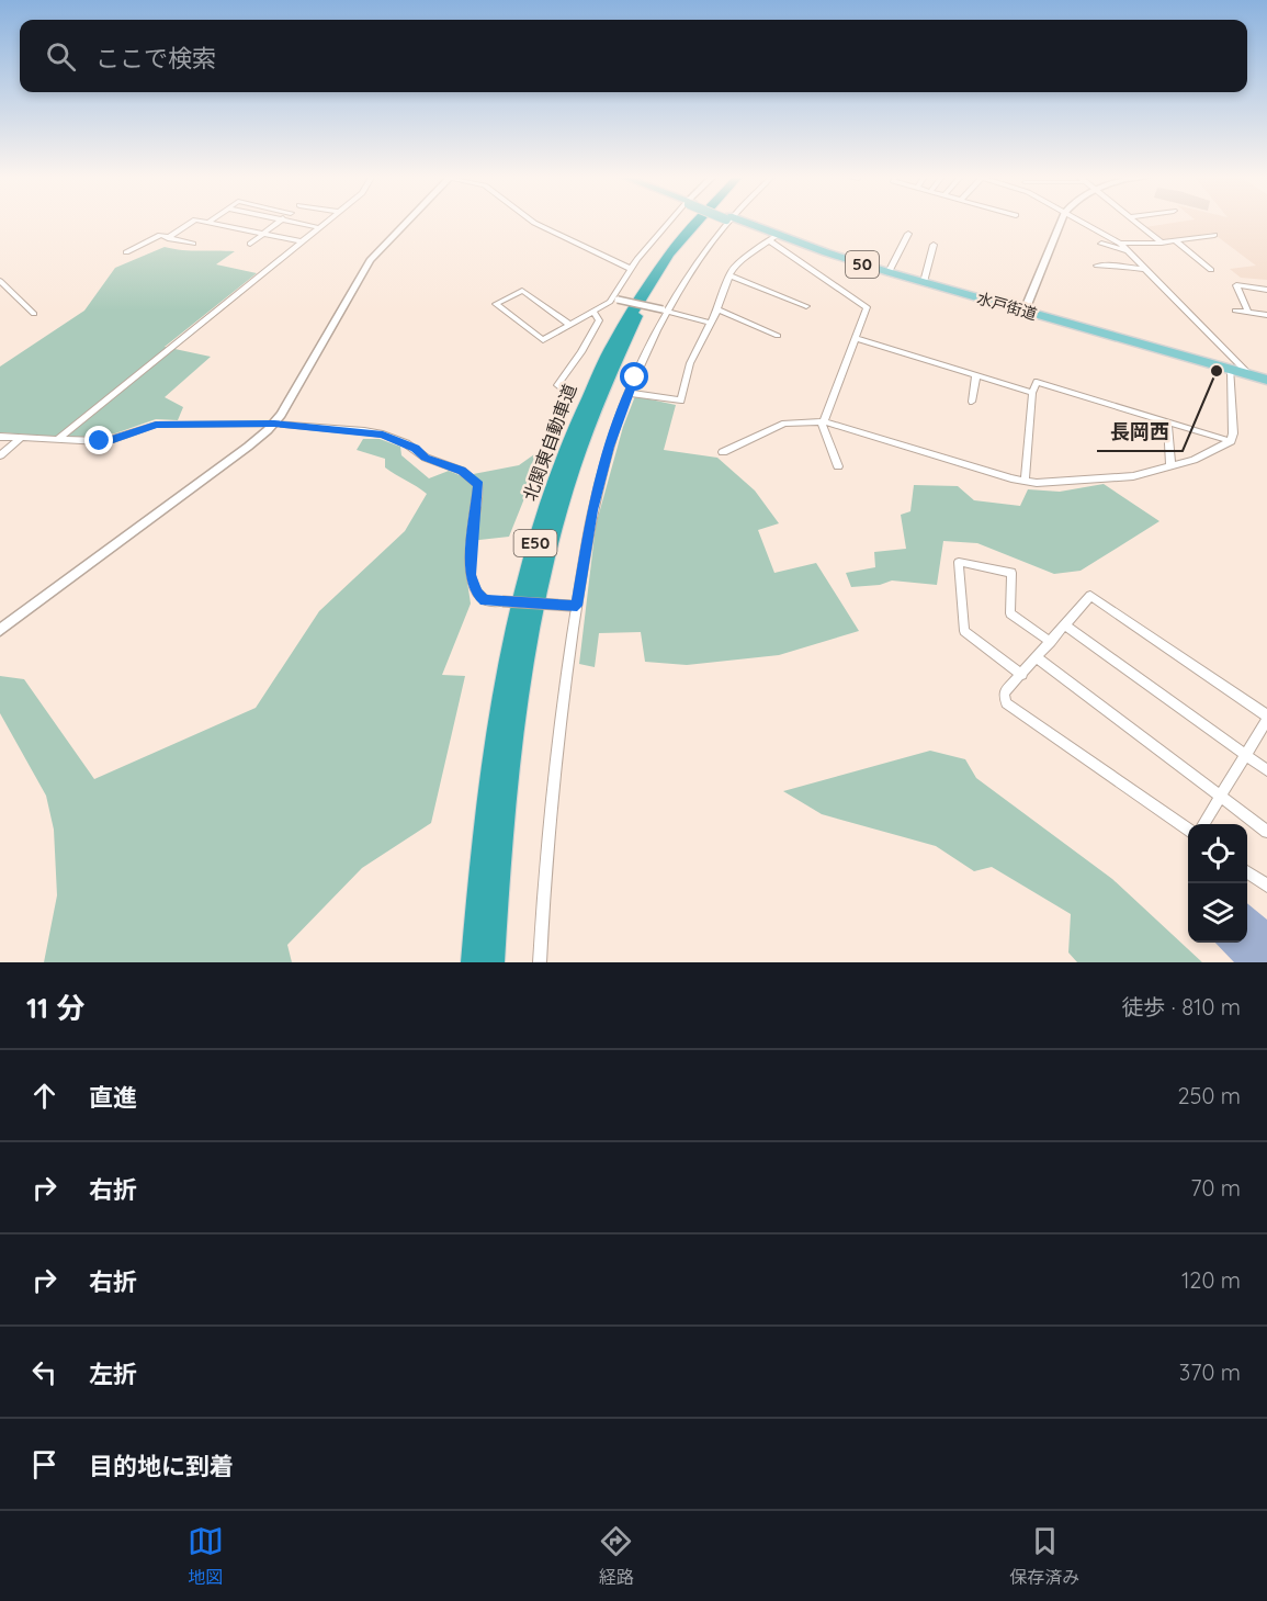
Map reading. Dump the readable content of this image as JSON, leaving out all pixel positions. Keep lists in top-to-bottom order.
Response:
{
  "streets": {
    "highway": ["北関東自動車道", "E50"],
    "main road": ["50", "水戸街道"]
  },
  "places": ["長岡西"],
  "page": {
    "search": "ここで検索",
    "heading": ["11 分", "徒歩 · 810 m"],
    "list": [
      ["直進", "250 m"],
      ["右折", "70 m"],
      ["右折", "120 m"],
      ["左折", "370 m"],
      "目的地に到着"
    ],
    "nav": ["地図", "経路", "保存済み"]
  }
}
